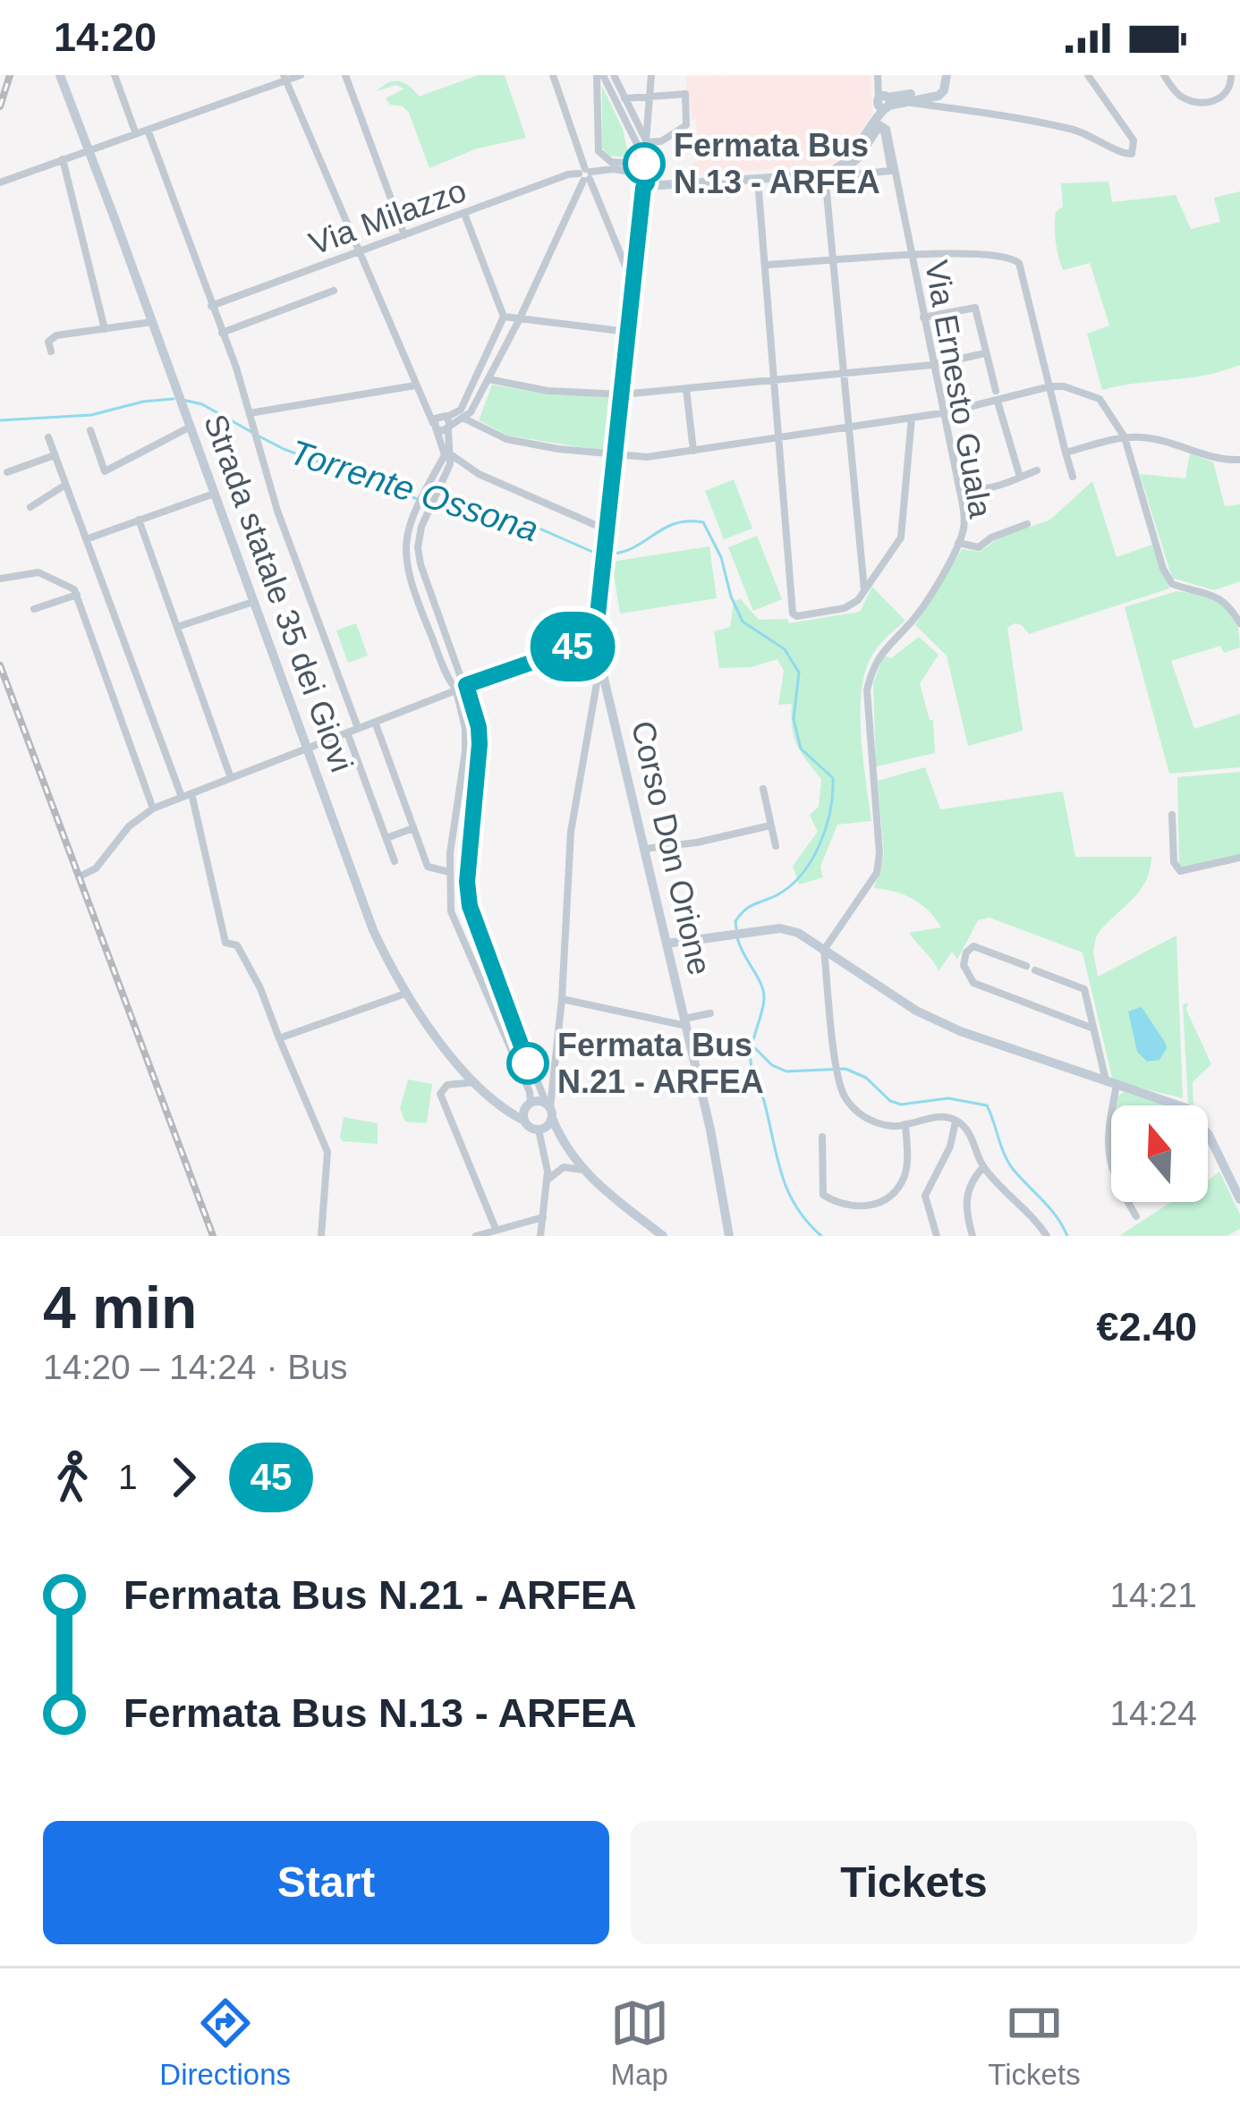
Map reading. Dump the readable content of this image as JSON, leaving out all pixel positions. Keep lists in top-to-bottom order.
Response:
{
  "streets": {
    "street": [
      "Via Milazzo",
      "Via Ernesto Guala",
      "Strada statale 35 dei Giovi",
      "Corso Don Orione"
    ]
  },
  "crossings": [
    ["Via Milazzo", "Corso Don Orione"]
  ],
  "water": ["Torrente Ossona"],
  "places": ["Fermata Bus N.13 - ARFEA", "Fermata Bus N.21 - ARFEA"],
  "lines": ["bus line 45"],
  "north": "top",
  "page": {
    "status": "14:20",
    "on_map": "45",
    "heading": ["4 min", "14:20 – 14:24 · Bus", "€2.40"],
    "legs": ["1", "45"],
    "list": [
      {
        "name": "Fermata Bus N.21 - ARFEA",
        "value": "14:21"
      },
      {
        "name": "Fermata Bus N.13 - ARFEA",
        "value": "14:24"
      }
    ],
    "buttons": ["Start", "Tickets"],
    "tabs": ["Directions", "Map", "Tickets"]
  }
}
